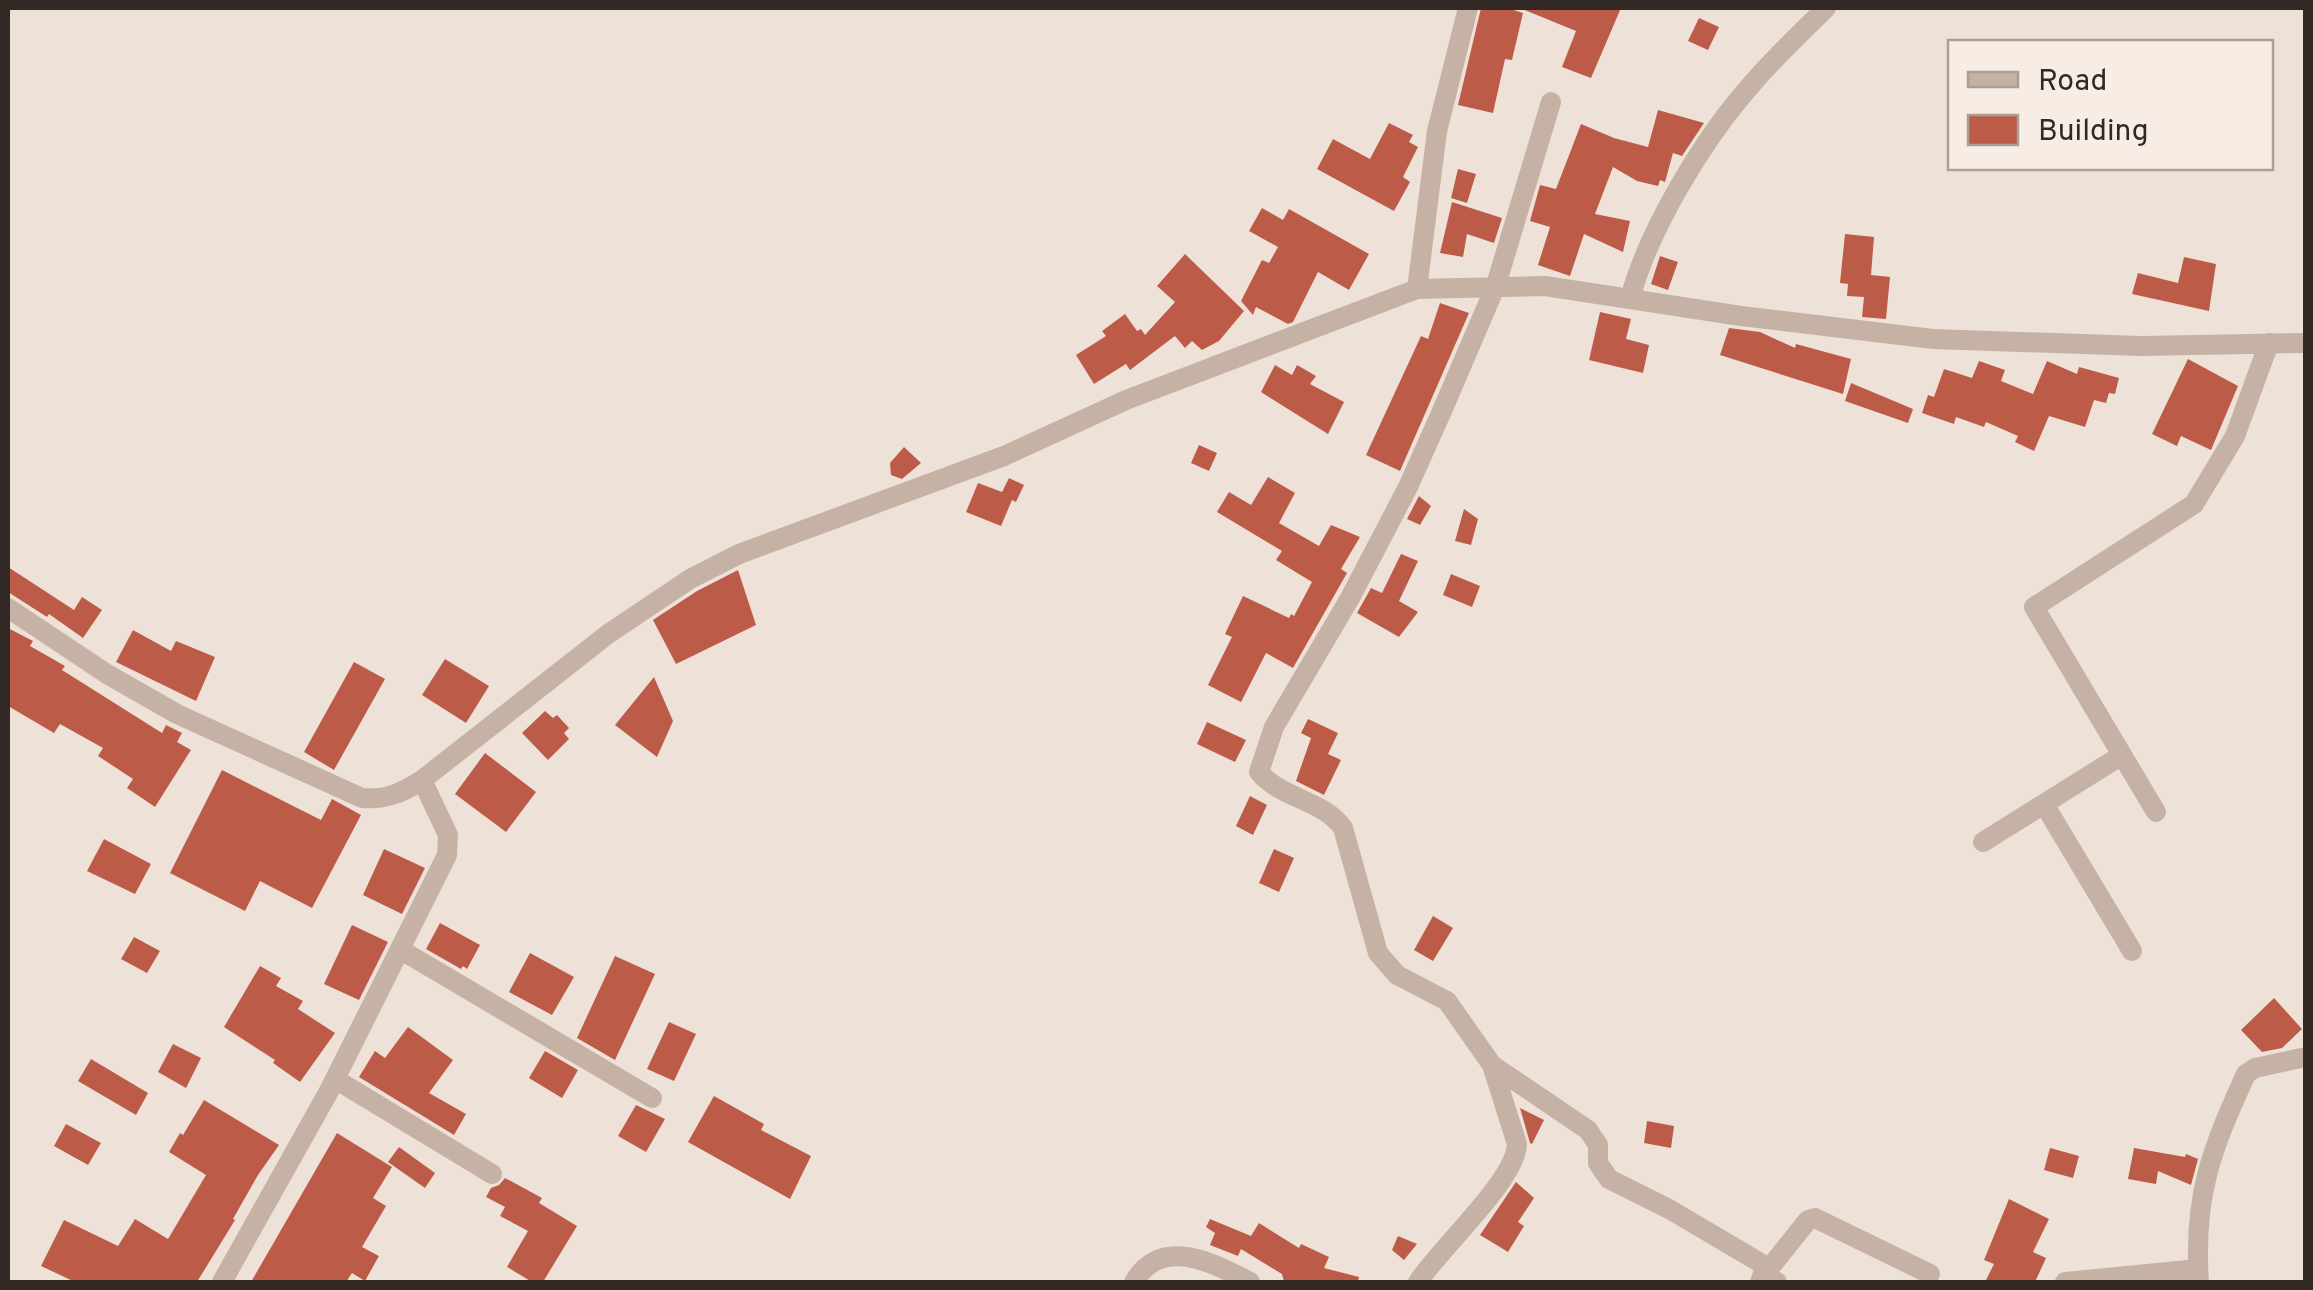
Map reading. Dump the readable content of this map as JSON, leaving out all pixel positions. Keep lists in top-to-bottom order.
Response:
{
  "legend": ["Road", "Building"]
}
